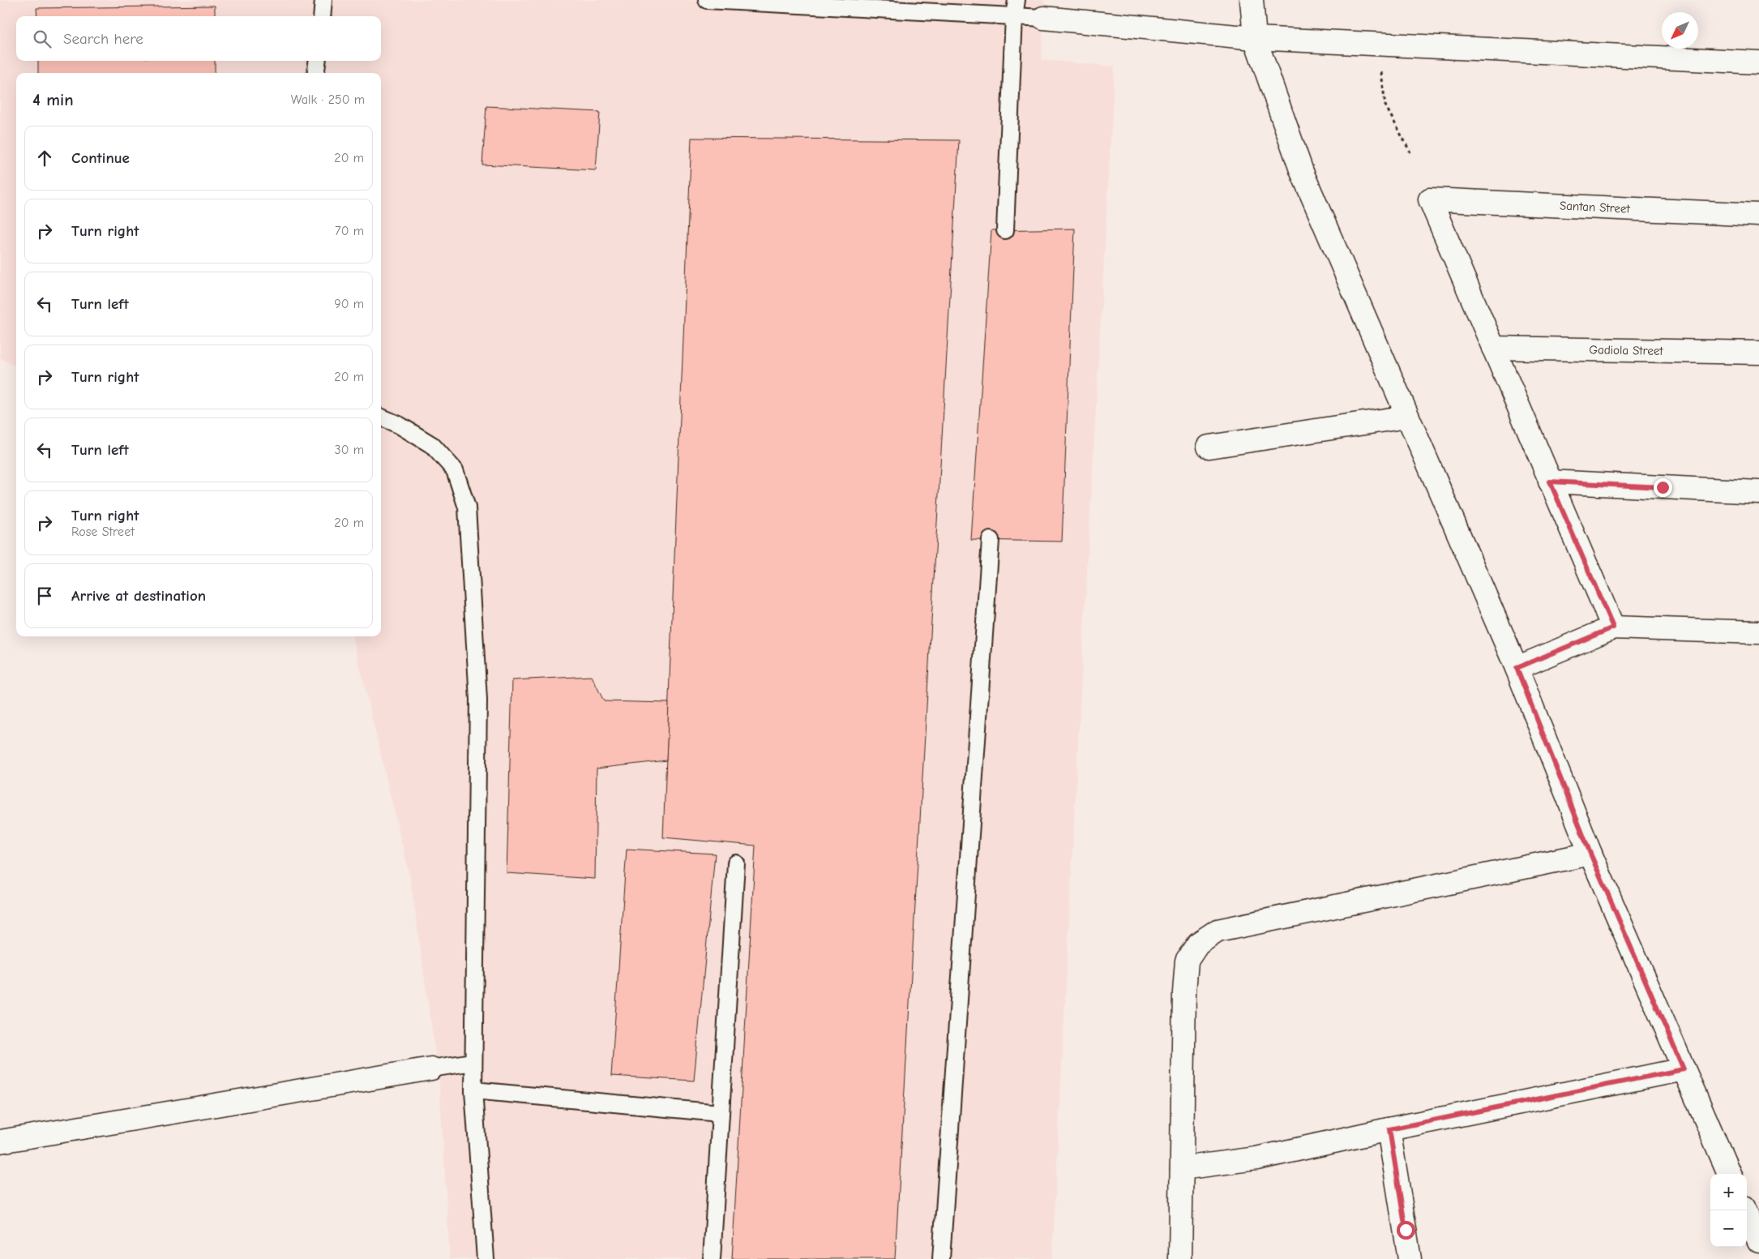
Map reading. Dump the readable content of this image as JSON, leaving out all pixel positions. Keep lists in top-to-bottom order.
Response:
{
  "streets": {
    "street": ["Santan Street", "Gadiola Street"]
  },
  "crossings": [
    ["Santan Street", "Gadiola Street"]
  ],
  "north": "bottom left",
  "page": {
    "search": "Search here",
    "heading": ["4 min", "Walk · 250 m"],
    "list": [
      ["Continue", "20 m"],
      ["Turn right", "70 m"],
      ["Turn left", "90 m"],
      ["Turn right", "20 m"],
      ["Turn left", "30 m"],
      ["Turn right", "Rose Street", "20 m"],
      "Arrive at destination"
    ],
    "map_buttons": ["+", "−"]
  }
}
